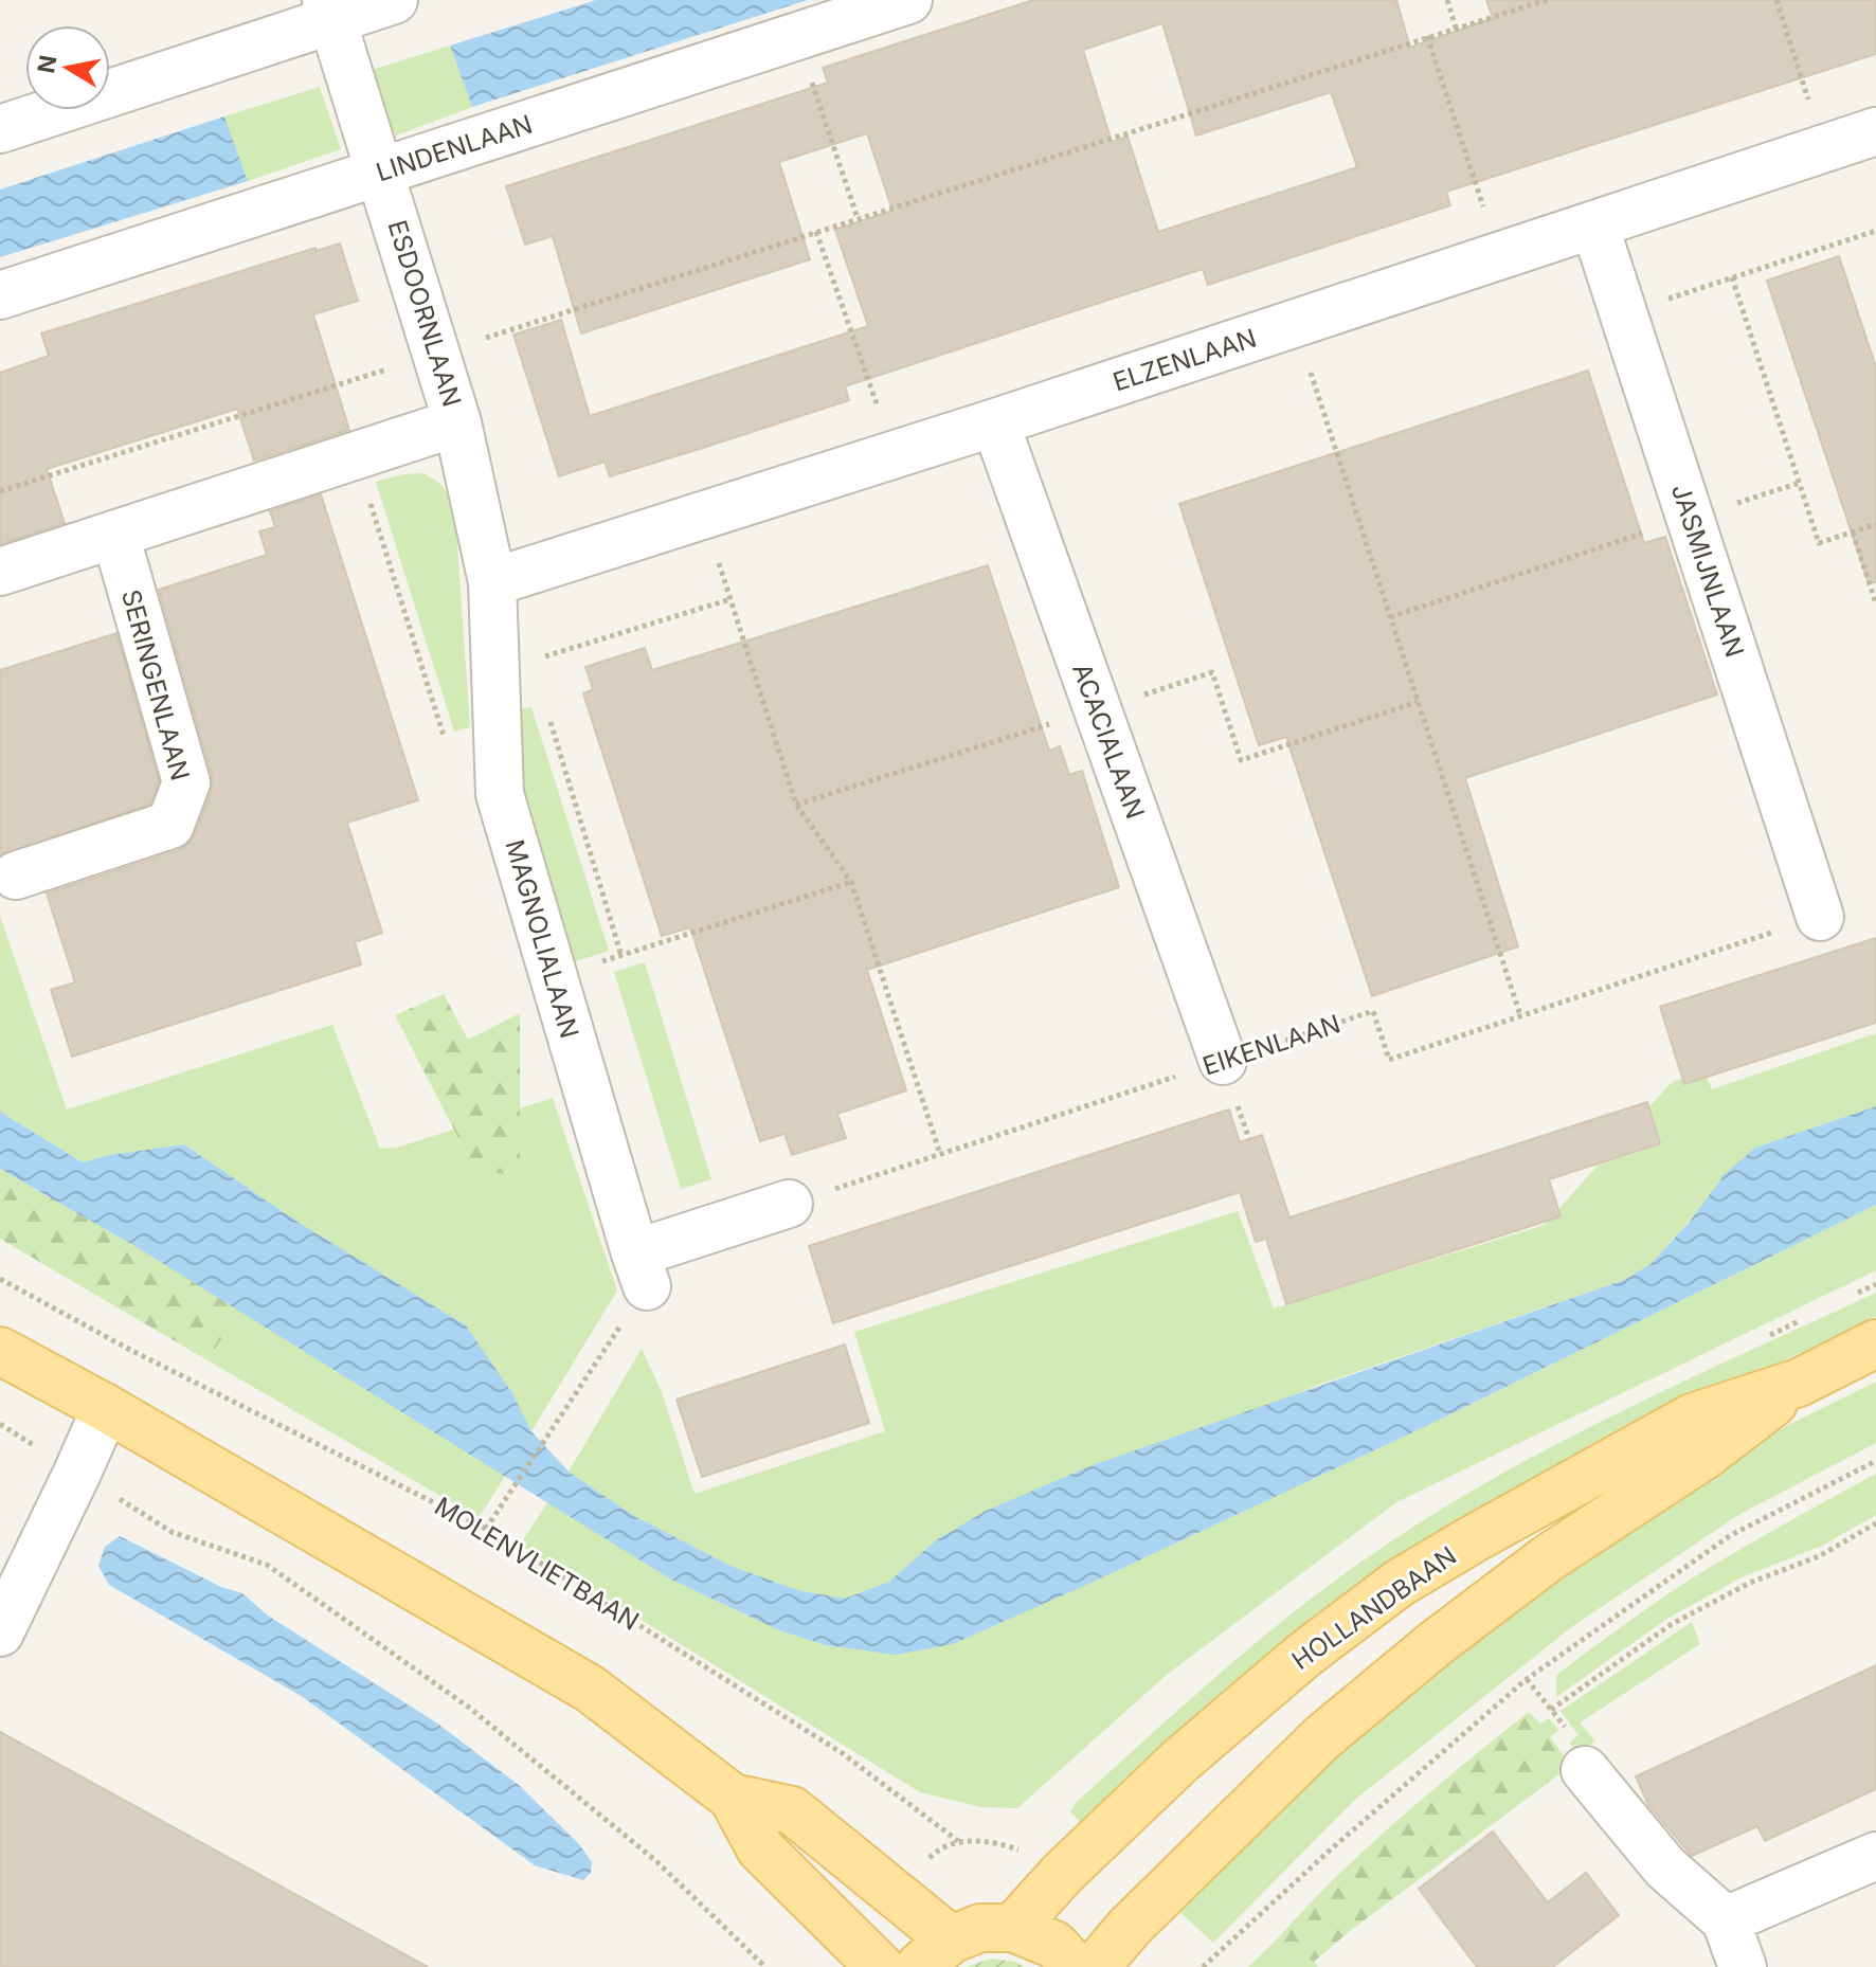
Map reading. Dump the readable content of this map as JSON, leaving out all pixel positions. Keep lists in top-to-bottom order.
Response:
{
  "streets": {
    "main road": ["HOLLANDBAAN"],
    "street": [
      "LINDENLAAN",
      "ESDOORNLAAN",
      "ELZENLAAN",
      "JASMIJNLAAN",
      "SERINGENLAAN",
      "ACACIALAAN",
      "MAGNOLIALAAN"
    ],
    "path": ["EIKENLAAN", "MOLENVLIETBAAN"]
  },
  "crossings": [
    ["LINDENLAAN", "ESDOORNLAAN"],
    ["ESDOORNLAAN", "ELZENLAAN"],
    ["ESDOORNLAAN", "MAGNOLIALAAN"],
    ["ELZENLAAN", "JASMIJNLAAN"],
    ["ELZENLAAN", "ACACIALAAN"],
    ["ELZENLAAN", "MAGNOLIALAAN"],
    ["JASMIJNLAAN", "EIKENLAAN"],
    ["ACACIALAAN", "EIKENLAAN"]
  ],
  "north": "left"
}
